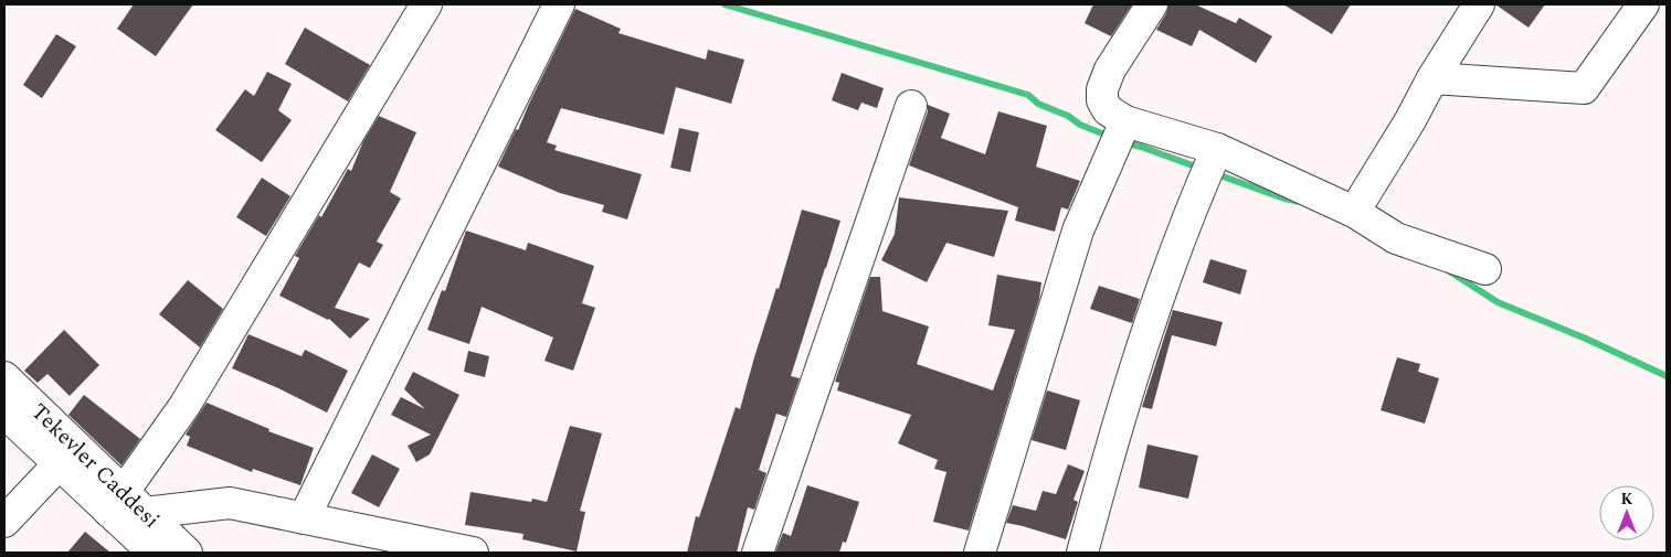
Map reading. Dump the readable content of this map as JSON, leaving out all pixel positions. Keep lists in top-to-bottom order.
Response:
{
  "streets": {
    "street": ["Tekevler Caddesi"]
  },
  "north": "top"
}
